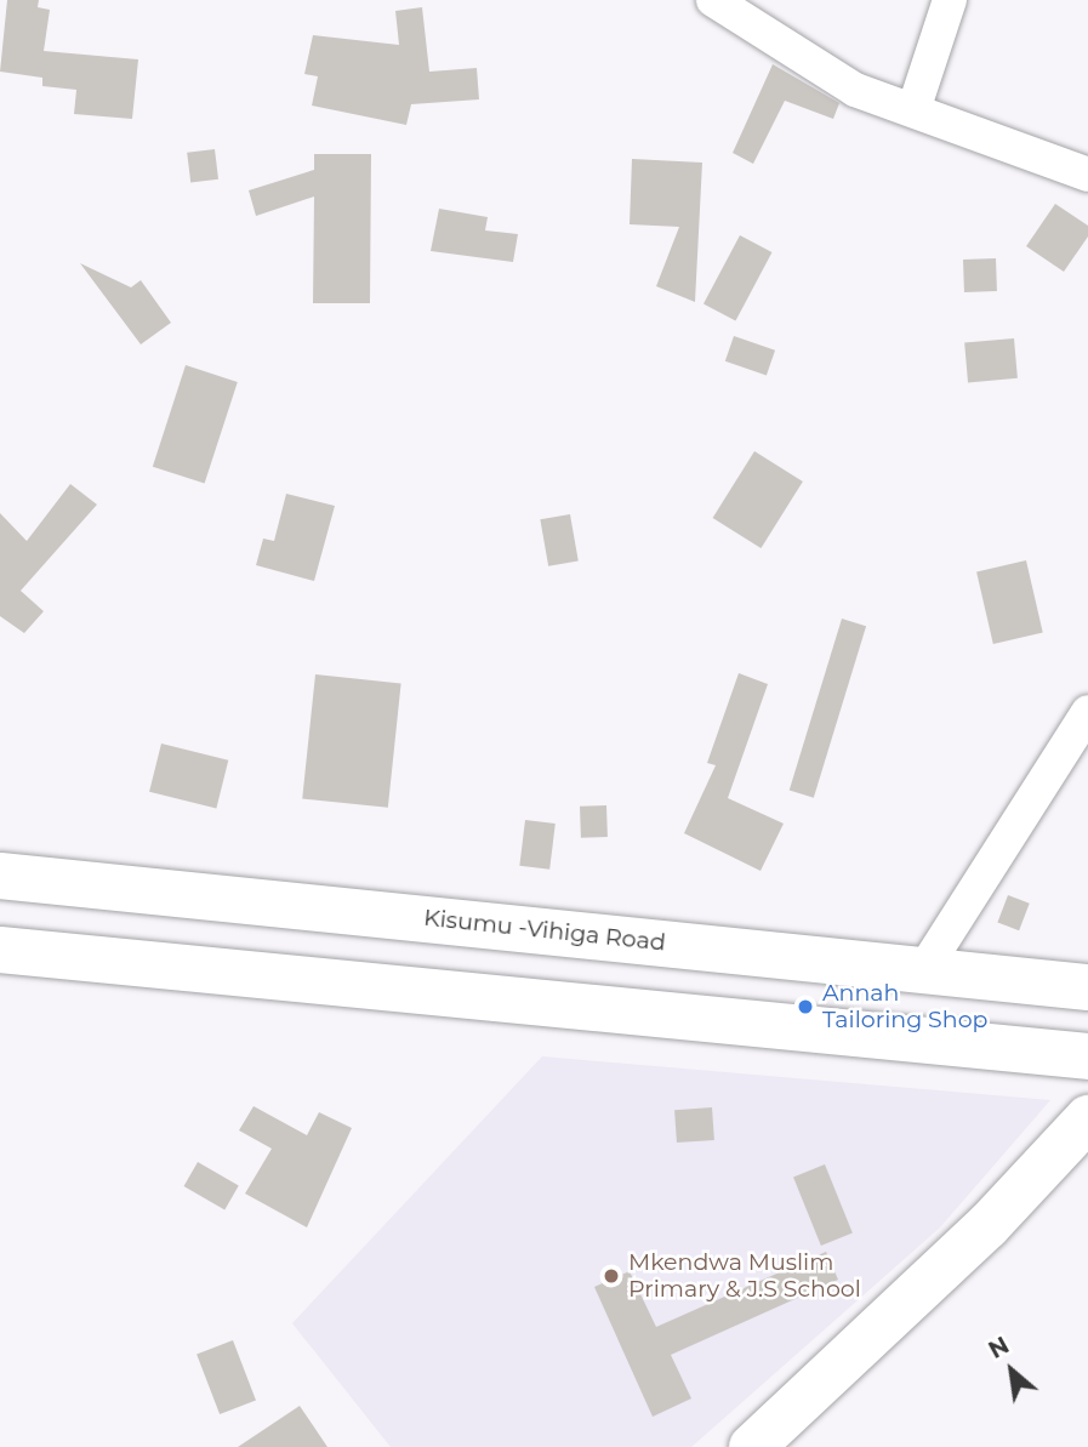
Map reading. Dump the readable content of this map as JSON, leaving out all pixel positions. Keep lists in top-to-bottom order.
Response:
{
  "streets": {
    "main road": ["Kisumu -Vihiga Road"]
  },
  "places": ["Annah Tailoring Shop", "Mkendwa Muslim Primary & J.S School"],
  "north": "top left"
}
